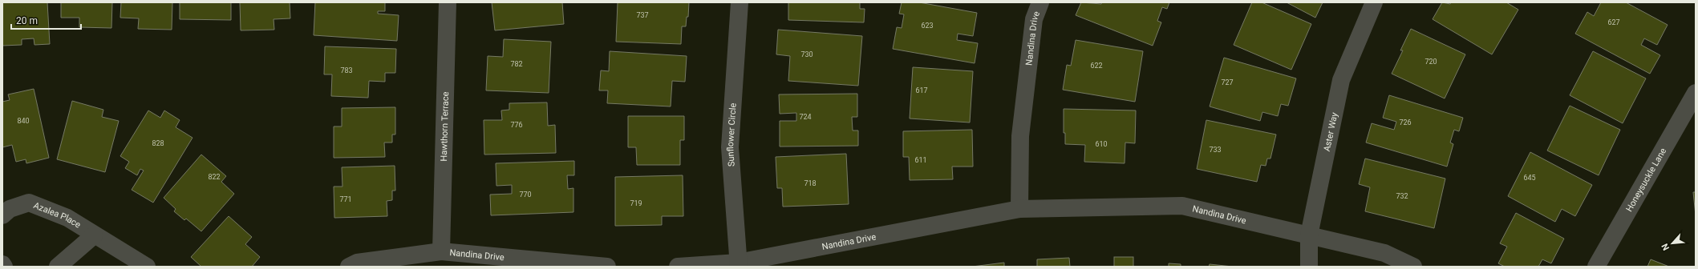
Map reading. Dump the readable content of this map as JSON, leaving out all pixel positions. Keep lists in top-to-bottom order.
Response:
{
  "streets": {
    "street": [
      "Nandina Drive",
      "Hawthorn Terrace",
      "Aster Way",
      "Sunflower Circle",
      "Honeysuckle Lane",
      "Azalea Place"
    ]
  },
  "crossings": [
    ["Nandina Drive", "Hawthorn Terrace"],
    ["Nandina Drive", "Aster Way"],
    ["Nandina Drive", "Sunflower Circle"]
  ],
  "house_numbers": [
    "737",
    "627",
    "623",
    "730",
    "720",
    "782",
    "622",
    "783",
    "727",
    "617",
    "724",
    "840",
    "726",
    "776",
    "828",
    "610",
    "733",
    "611",
    "822",
    "645",
    "718",
    "770",
    "732",
    "771",
    "719"
  ],
  "scale_bar": "20 m",
  "north": "bottom left"
}
